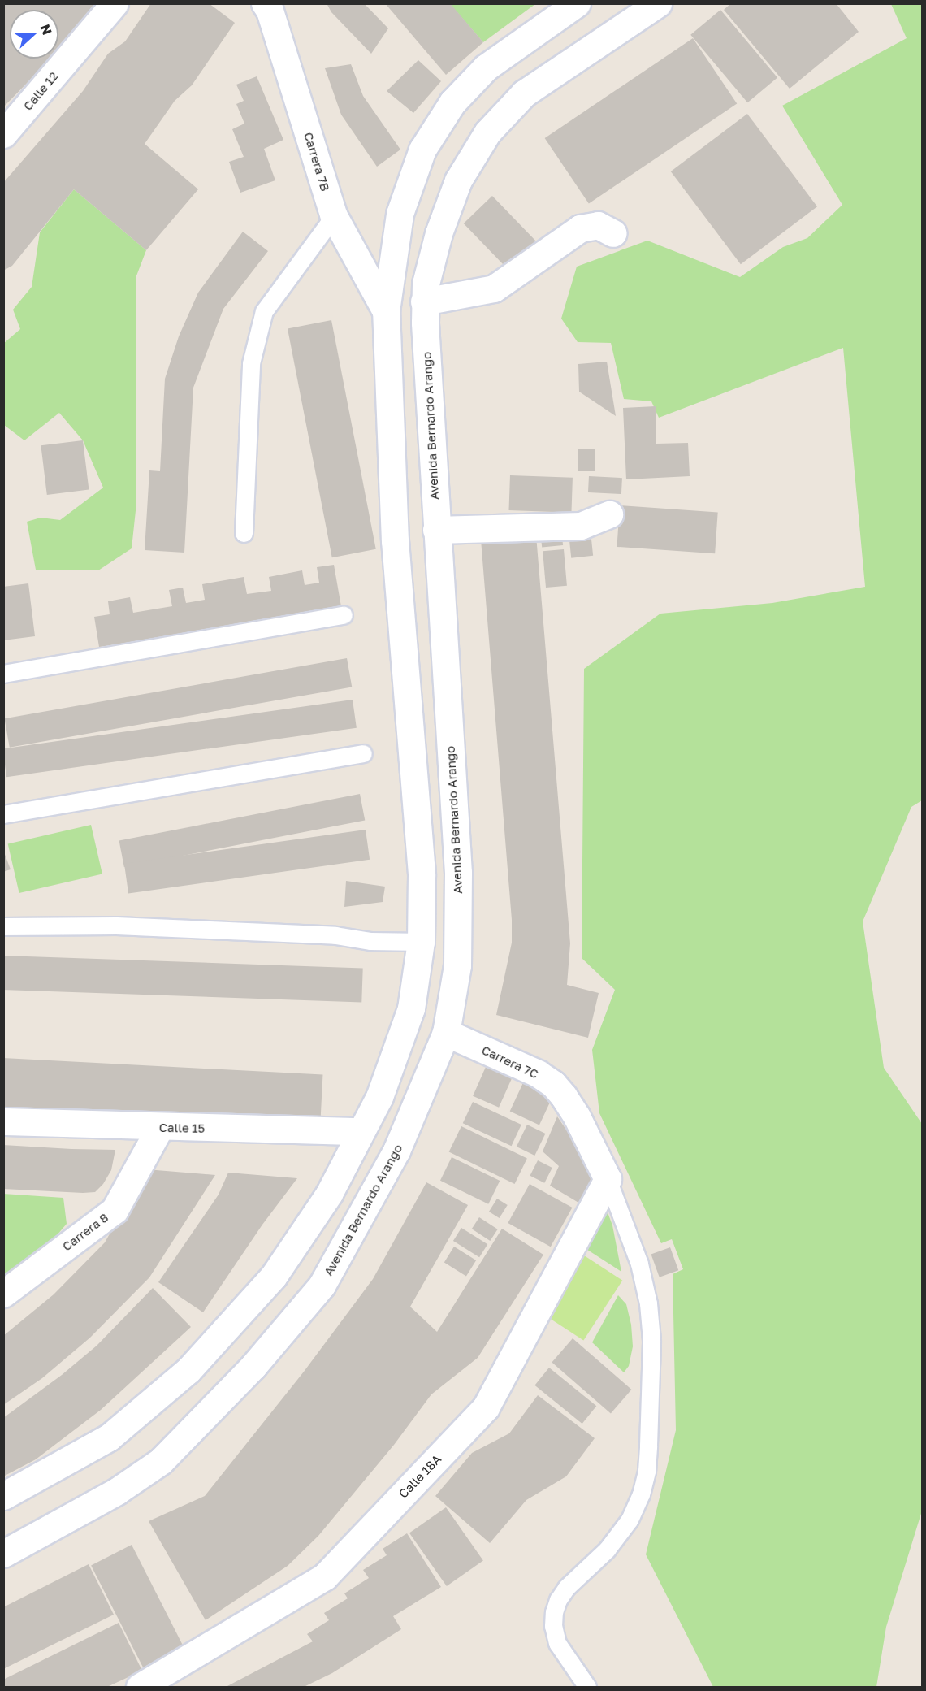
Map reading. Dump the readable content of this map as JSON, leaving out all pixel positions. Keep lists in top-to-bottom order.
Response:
{
  "streets": {
    "main road": [
      "Calle 12",
      "Carrera 7B",
      "Avenida Bernardo Arango",
      "Carrera 7C",
      "Calle 15",
      "Carrera 8",
      "Calle 18A"
    ]
  },
  "crossings": [
    ["Avenida Bernardo Arango", "Carrera 7C"],
    ["Carrera 7C", "Calle 18A"],
    ["Calle 15", "Carrera 8"]
  ],
  "north": "right"
}
